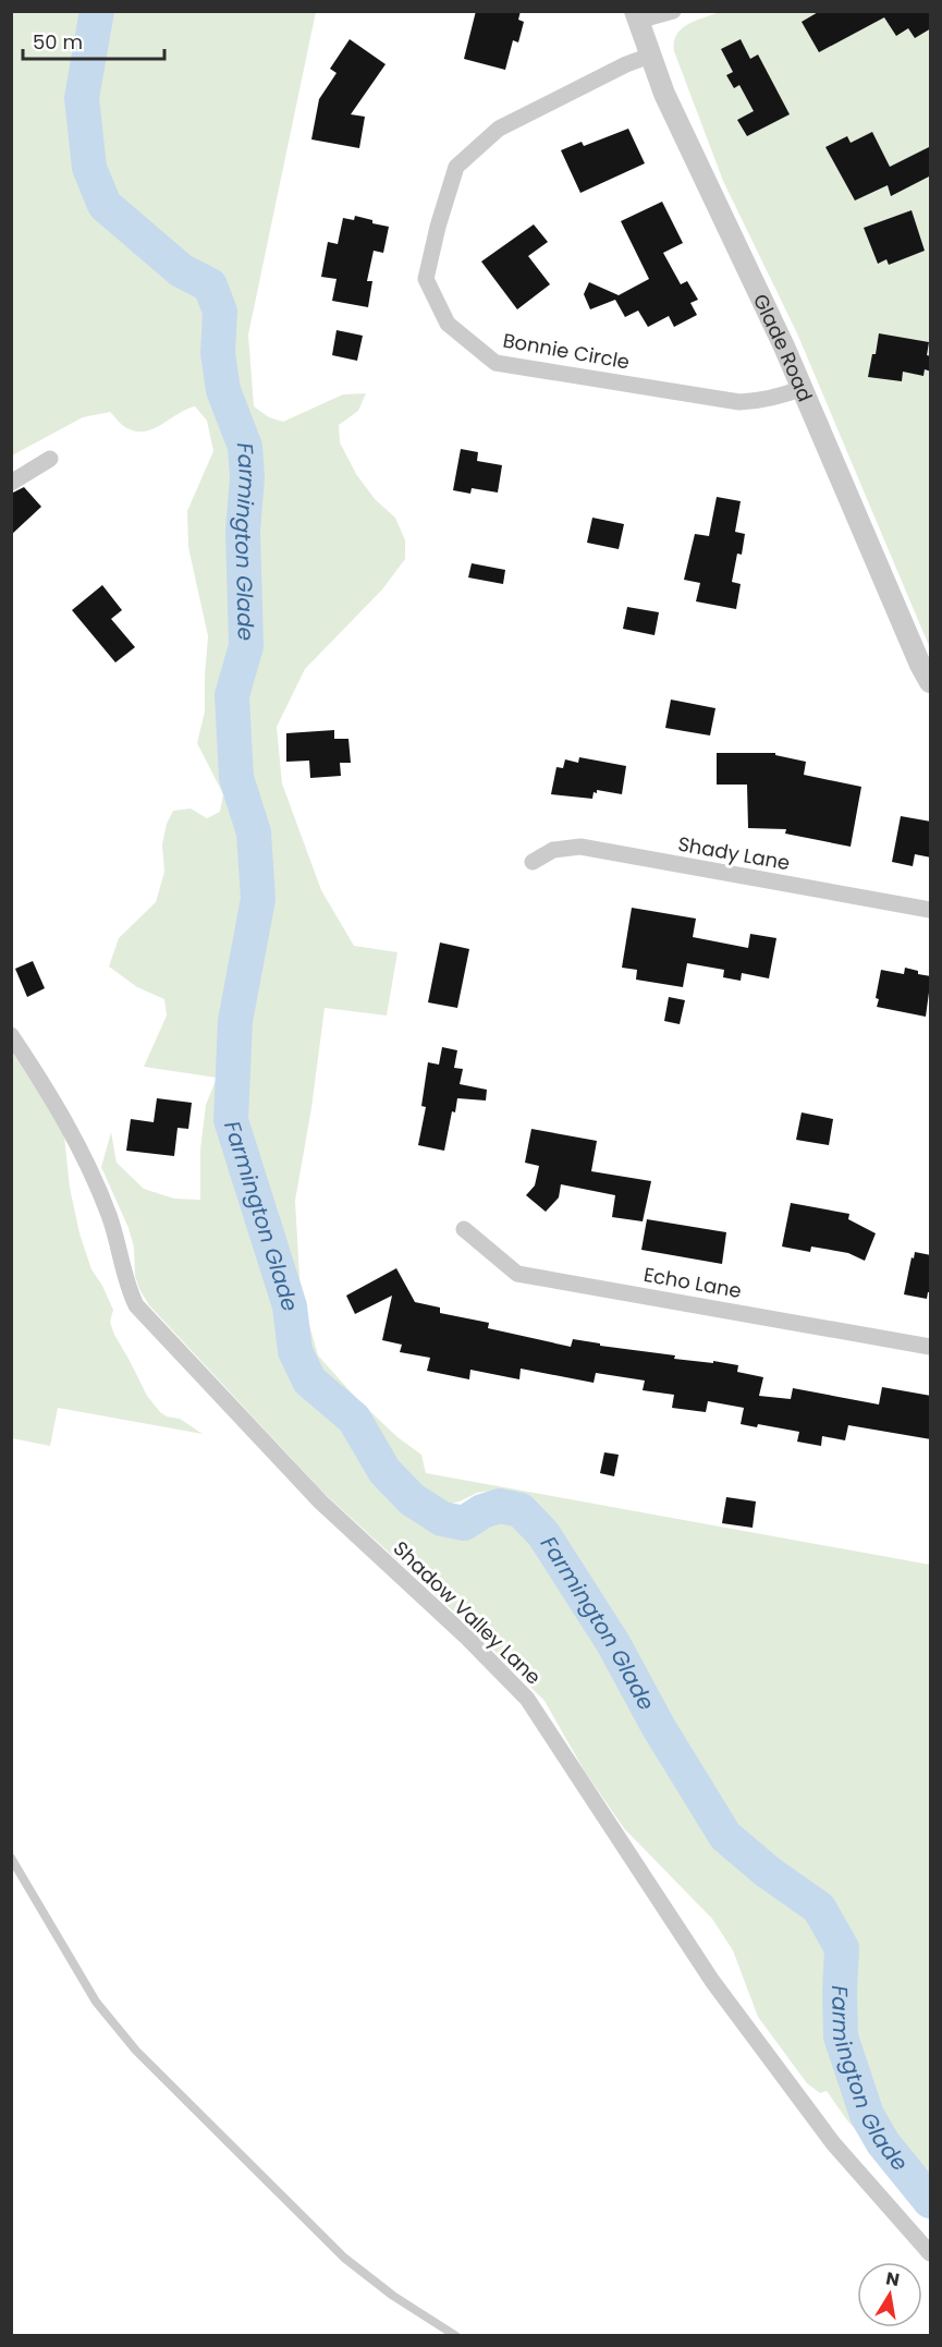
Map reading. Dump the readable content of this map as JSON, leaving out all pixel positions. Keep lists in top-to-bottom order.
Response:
{
  "streets": {
    "street": [
      "Glade Road",
      "Bonnie Circle",
      "Shady Lane",
      "Echo Lane",
      "Shadow Valley Lane"
    ]
  },
  "crossings": [
    ["Glade Road", "Bonnie Circle"]
  ],
  "water": ["Farmington Glade"],
  "scale_bar": "50 m",
  "north": "top"
}
